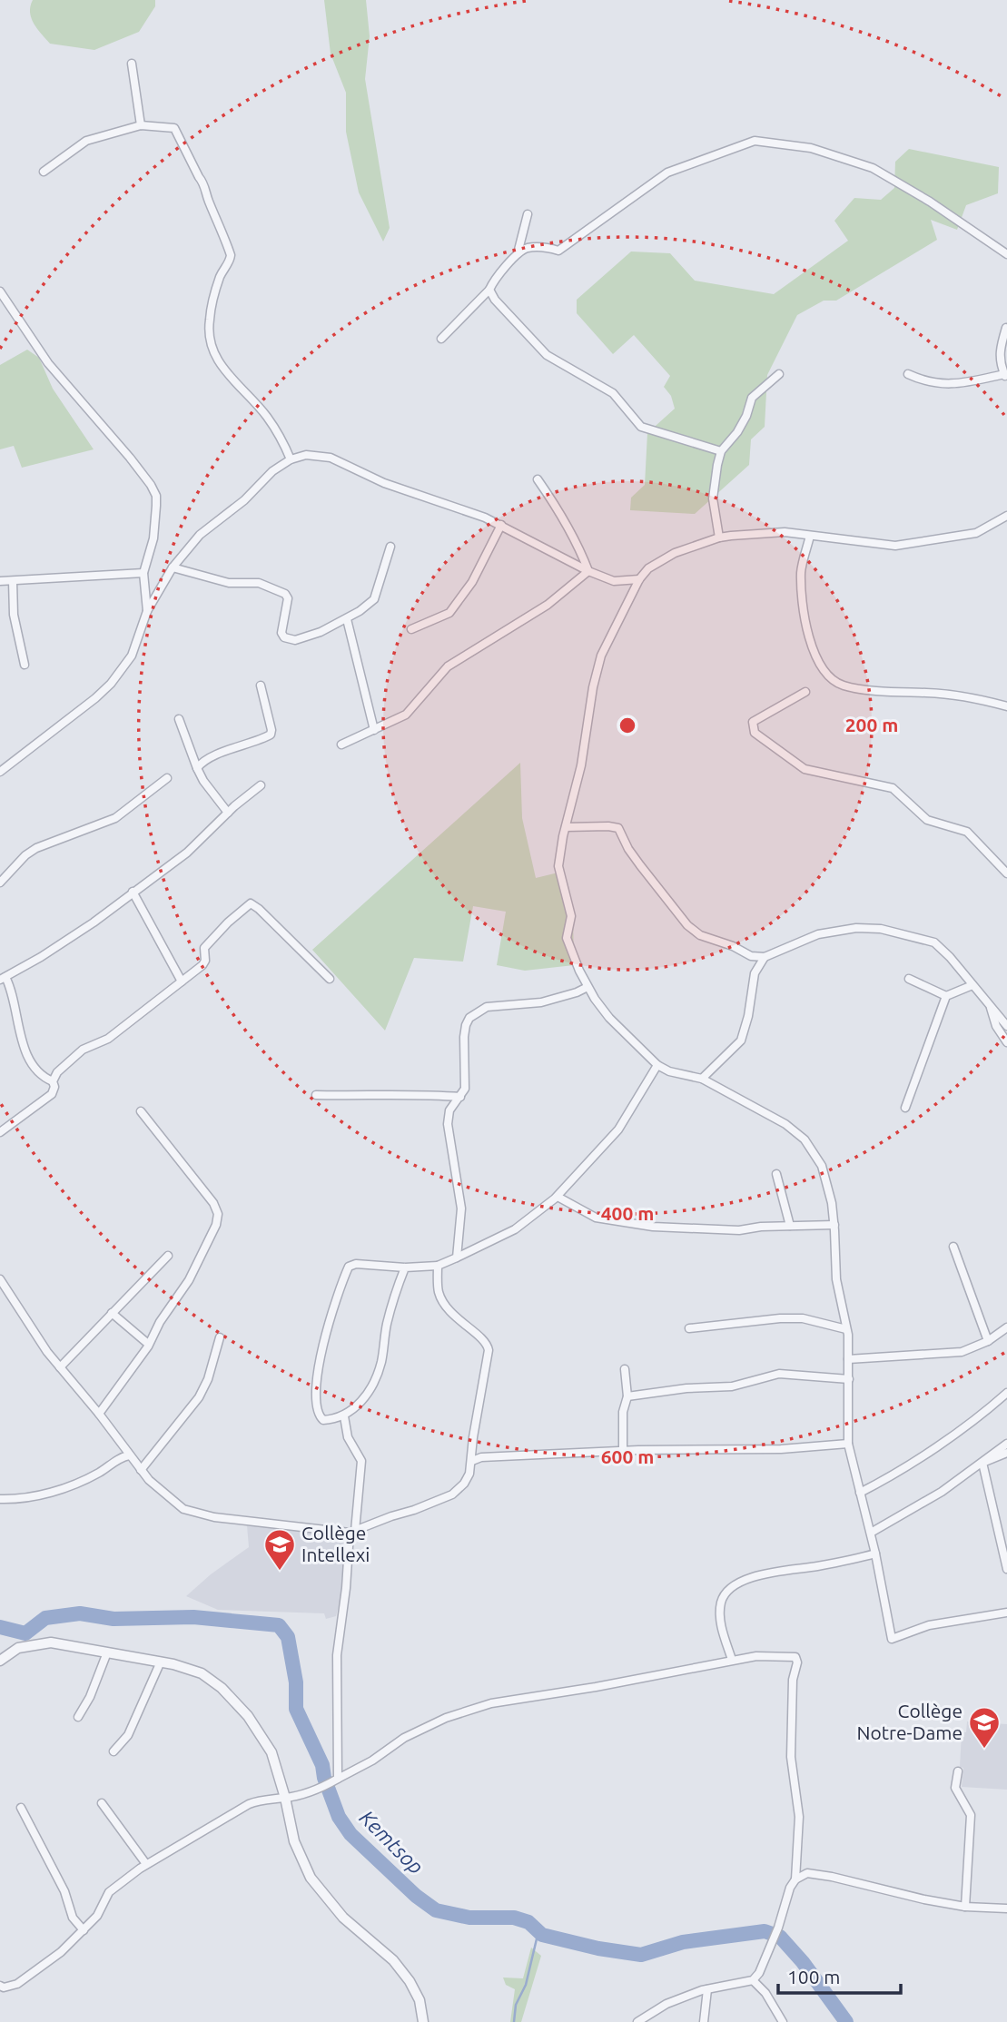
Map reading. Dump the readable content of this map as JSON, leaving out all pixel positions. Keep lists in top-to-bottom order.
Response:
{
  "water": ["Kemtsop"],
  "places": {
    "school or university": ["Collège Intellexi", "Collège Notre-Dame"]
  },
  "scale_bar": "100 m",
  "rings": ["200 m", "400 m", "600 m"]
}
